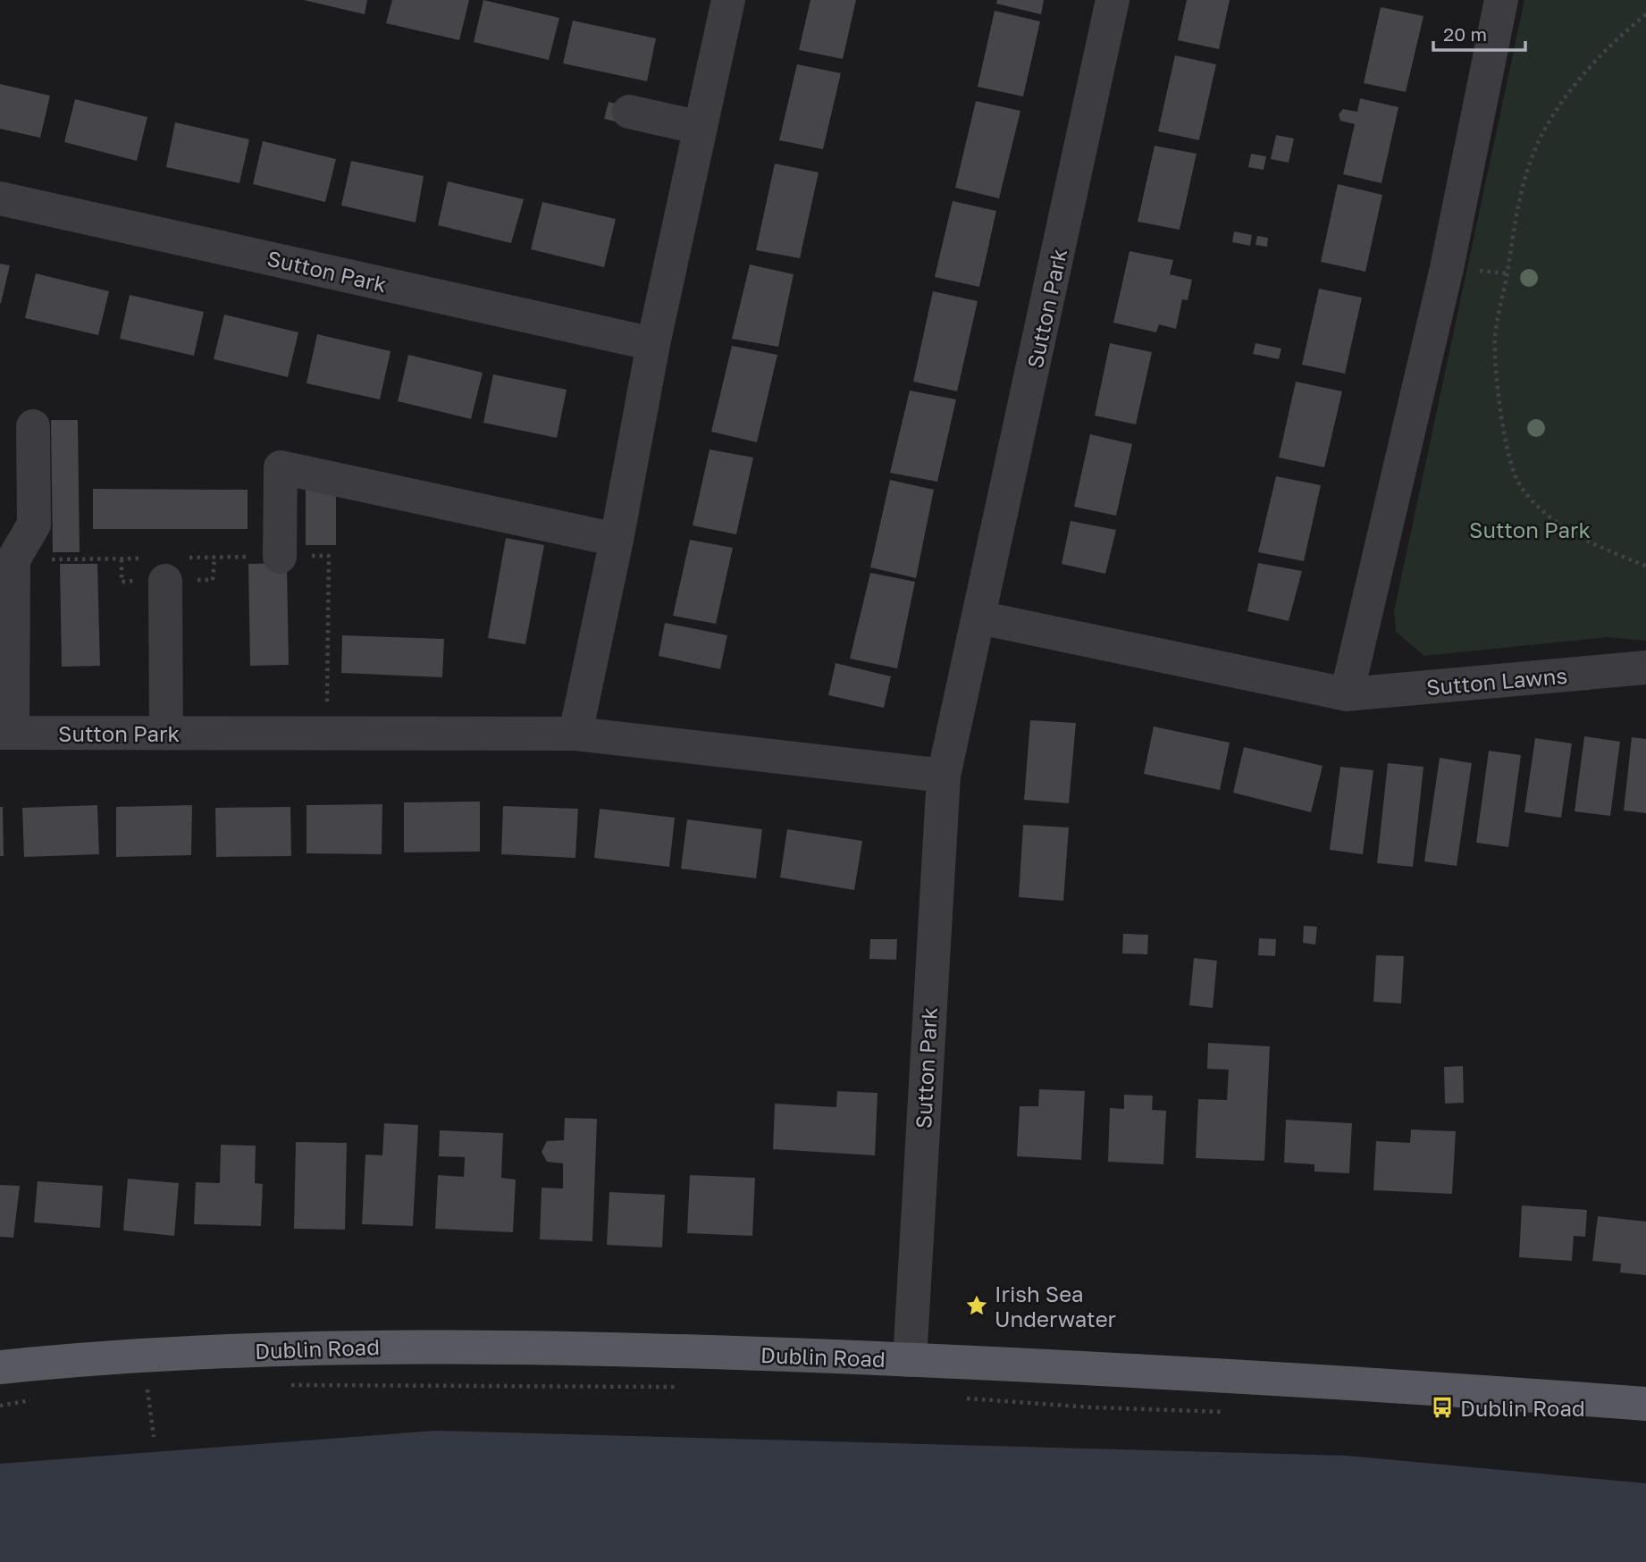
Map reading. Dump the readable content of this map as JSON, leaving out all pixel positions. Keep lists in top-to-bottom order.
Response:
{
  "streets": {
    "main road": ["Dublin Road"],
    "street": ["Sutton Park", "Sutton Lawns"]
  },
  "crossings": [
    ["Sutton Park", "Dublin Road"]
  ],
  "parks": ["Sutton Park"],
  "places": {
    "place": ["Irish Sea Underwater"],
    "bus stop": ["Dublin Road"]
  },
  "scale_bar": "20 m"
}
